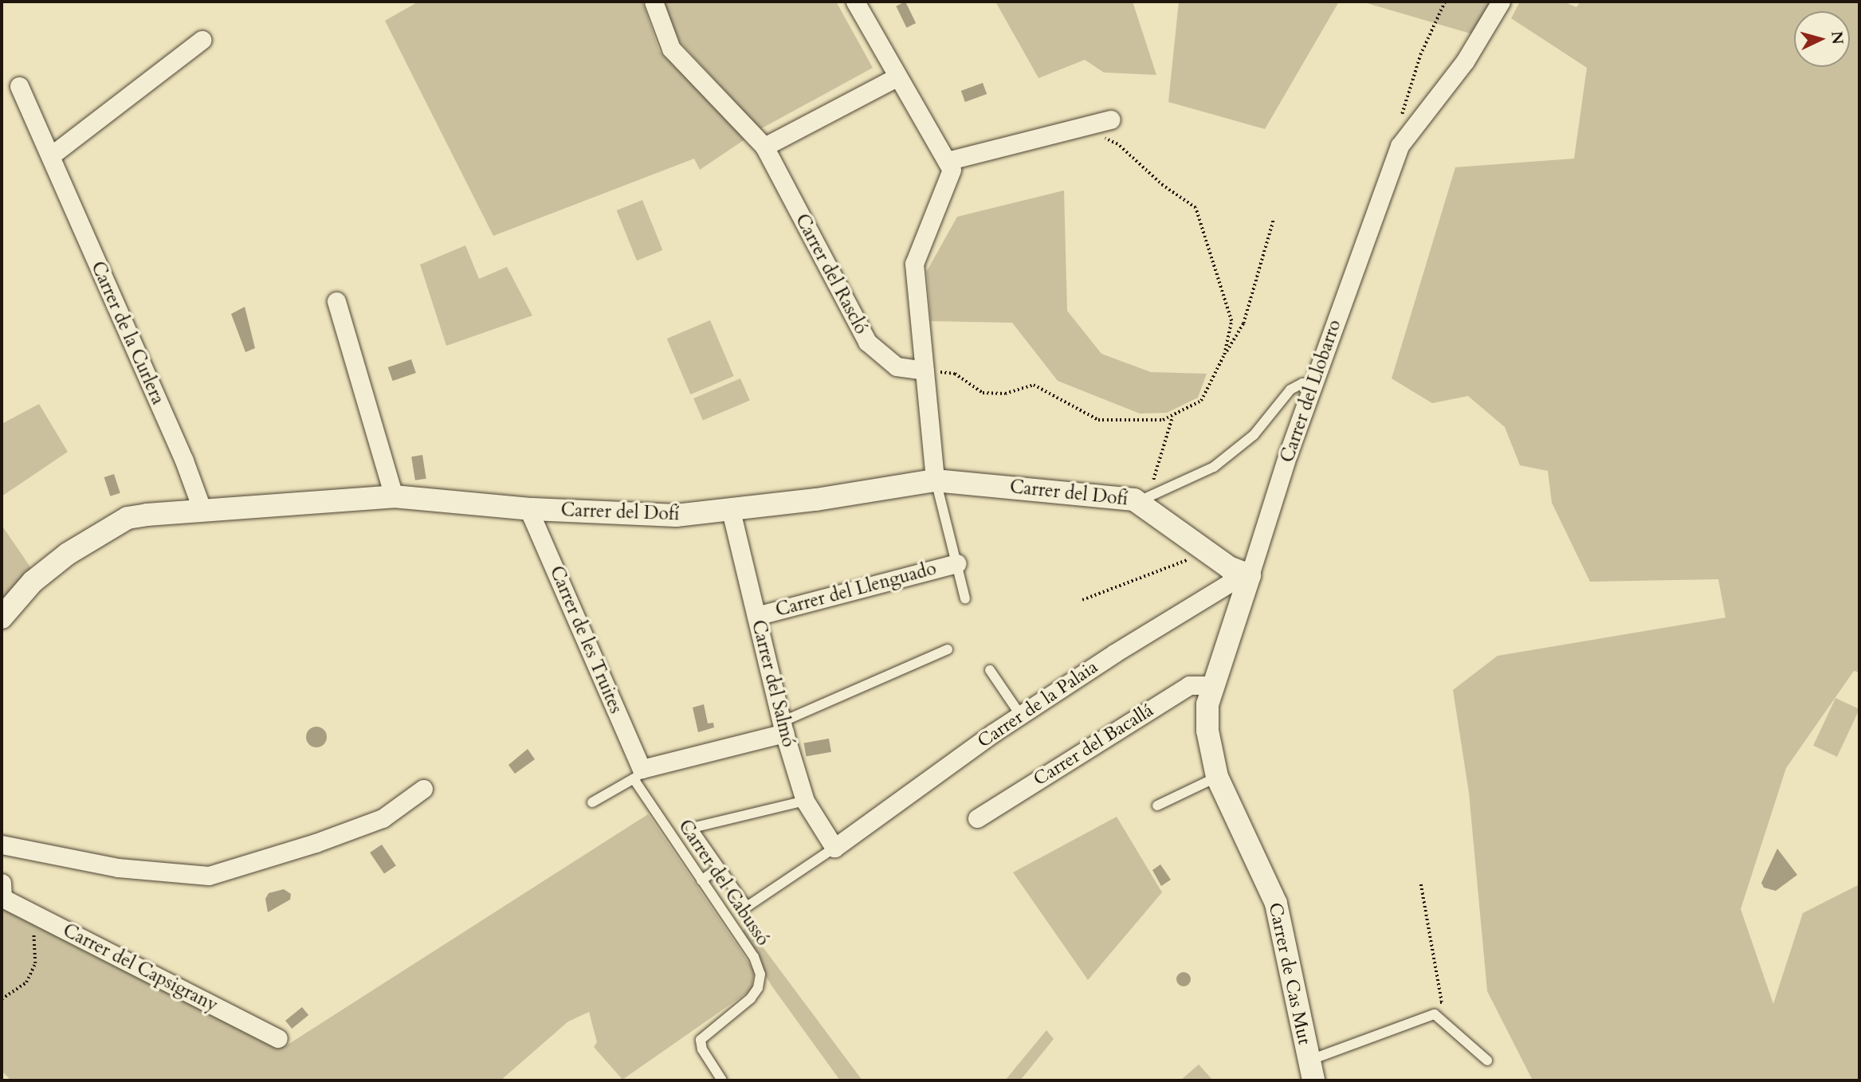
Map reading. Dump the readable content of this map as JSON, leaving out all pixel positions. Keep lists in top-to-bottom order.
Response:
{
  "streets": {
    "street": [
      "Carrer del Rascló",
      "Carrer de la Curlera",
      "Carrer del Llobarro",
      "Carrer del Dofí",
      "Carrer del Llenguado",
      "Carrer de les Truites",
      "Carrer del Salmó",
      "Carrer de la Palaia",
      "Carrer del Bacallá",
      "Carrer del Capsigrany",
      "Carrer de Cas Mut"
    ],
    "lane": ["Carrer del Cabussó"]
  },
  "crossings": [
    ["Carrer de la Curlera", "Carrer del Dofí"],
    ["Carrer del Llobarro", "Carrer del Dofí"],
    ["Carrer del Llobarro", "Carrer de la Palaia"],
    ["Carrer del Llobarro", "Carrer del Bacallá"],
    ["Carrer del Llobarro", "Carrer de Cas Mut"],
    ["Carrer del Dofí", "Carrer de les Truites"],
    ["Carrer del Dofí", "Carrer del Salmó"],
    ["Carrer del Dofí", "Carrer de la Palaia"],
    ["Carrer del Llenguado", "Carrer del Salmó"],
    ["Carrer de les Truites", "Carrer del Cabussó"],
    ["Carrer del Salmó", "Carrer de la Palaia"]
  ],
  "north": "right"
}
